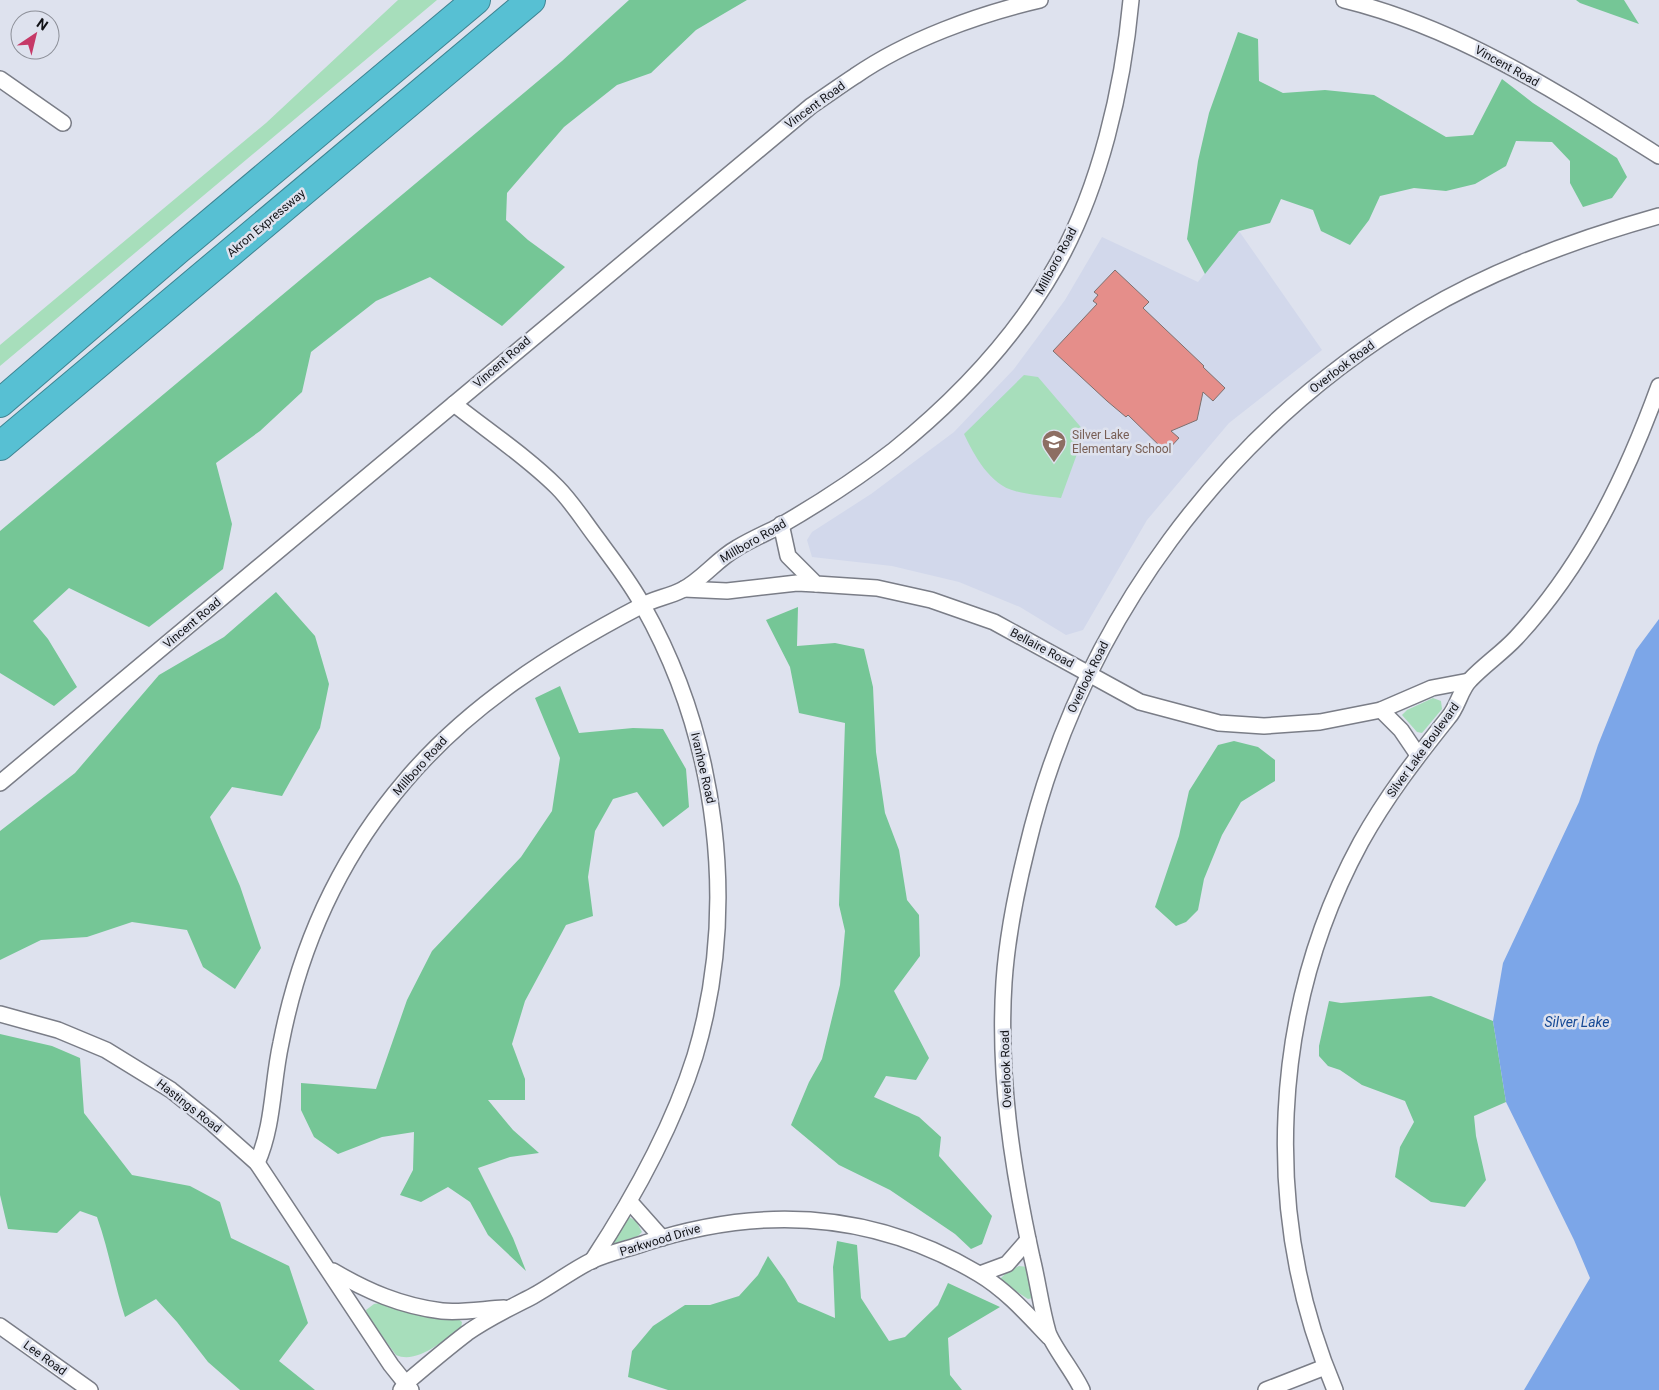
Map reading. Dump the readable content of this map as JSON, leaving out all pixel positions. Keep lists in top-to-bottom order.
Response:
{
  "streets": {
    "highway": ["Akron Expressway"],
    "street": [
      "Vincent Road",
      "Millboro Road",
      "Overlook Road",
      "Bellaire Road",
      "Silver Lake Boulevard",
      "Ivanhoe Road",
      "Hastings Road",
      "Parkwood Drive",
      "Lee Road"
    ]
  },
  "crossings": [
    ["Vincent Road", "Ivanhoe Road"],
    ["Millboro Road", "Bellaire Road"],
    ["Millboro Road", "Ivanhoe Road"],
    ["Millboro Road", "Hastings Road"],
    ["Overlook Road", "Bellaire Road"],
    ["Overlook Road", "Parkwood Drive"],
    ["Bellaire Road", "Silver Lake Boulevard"],
    ["Ivanhoe Road", "Parkwood Drive"],
    ["Hastings Road", "Parkwood Drive"]
  ],
  "water": ["Silver Lake"],
  "places": {
    "school or university": ["Silver Lake Elementary School"]
  },
  "north": "top right"
}
